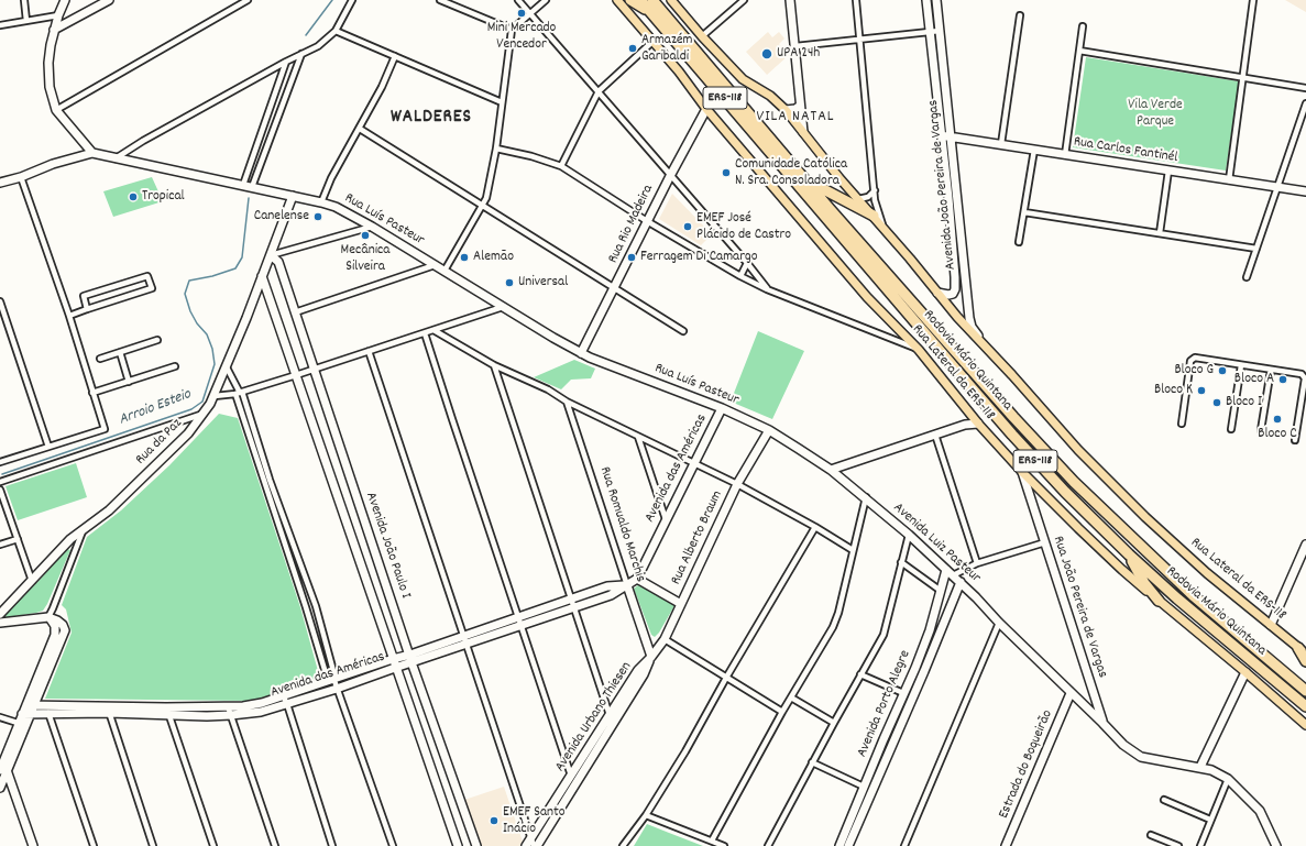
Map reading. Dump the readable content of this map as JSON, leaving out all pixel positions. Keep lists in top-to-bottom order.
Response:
{
  "streets": {
    "highway": ["ERS-118", "Rodovia Mário Quintana"],
    "main road": ["Rua Lateral da ERS-118"],
    "street": [
      "Rua Carlos Fantinél",
      "Avenida João Pereira de Vargas",
      "Rua Luís Pasteur",
      "Rua Rio Madeira",
      "Rua da Paz",
      "Avenida das Américas",
      "Rua Romualdo Marchis",
      "Rua Alberto Braum",
      "Avenida Luiz Pasteur",
      "Avenida João Paulo I",
      "Rua João Pereira de Vargas",
      "Avenida Porto Alegre",
      "Avenida Urbano Thiesen",
      "Estrada do Boqueirão"
    ]
  },
  "crossings": [
    ["Rua Carlos Fantinél", "Avenida João Pereira de Vargas"],
    ["Avenida João Pereira de Vargas", "Rua Lateral da ERS-118"],
    ["Rua Luís Pasteur", "Rua Rio Madeira"],
    ["Rua Luís Pasteur", "Rua da Paz"],
    ["Rua Luís Pasteur", "Avenida das Américas"],
    ["Rua Luís Pasteur", "Rua Alberto Braum"],
    ["Rua Luís Pasteur", "Avenida Luiz Pasteur"],
    ["Rua Rio Madeira", "Rua Lateral da ERS-118"],
    ["Rua Lateral da ERS-118", "Rua João Pereira de Vargas"],
    ["Rua da Paz", "Avenida João Paulo I"],
    ["Avenida das Américas", "Rua Romualdo Marchis"],
    ["Avenida das Américas", "Avenida João Paulo I"],
    ["Rua Romualdo Marchis", "Rua Alberto Braum"],
    ["Rua Romualdo Marchis", "Avenida Urbano Thiesen"],
    ["Rua Alberto Braum", "Avenida Luiz Pasteur"],
    ["Rua Alberto Braum", "Avenida Urbano Thiesen"],
    ["Avenida Luiz Pasteur", "Avenida Porto Alegre"],
    ["Avenida Luiz Pasteur", "Estrada do Boqueirão"]
  ],
  "districts": ["VILA NATAL", "WALDERES"],
  "water": ["Arroio Esteio"],
  "parks": ["Vila Verde Parque"],
  "places": [
    "Mini Mercado Vencedor",
    "Armazém Garibaldi",
    "UPA 24h",
    "Comunidade Católica N. Sra. Consoladora",
    "Tropical",
    "Canelense",
    "EMEF José Plácido de Castro",
    "Mecânica Silveira",
    "Alemão",
    "Ferragem Di Camargo",
    "Universal",
    "Bloco G",
    "Bloco A",
    "Bloco K",
    "Bloco I",
    "Bloco C",
    "EMEF Santo Inácio"
  ]
}
